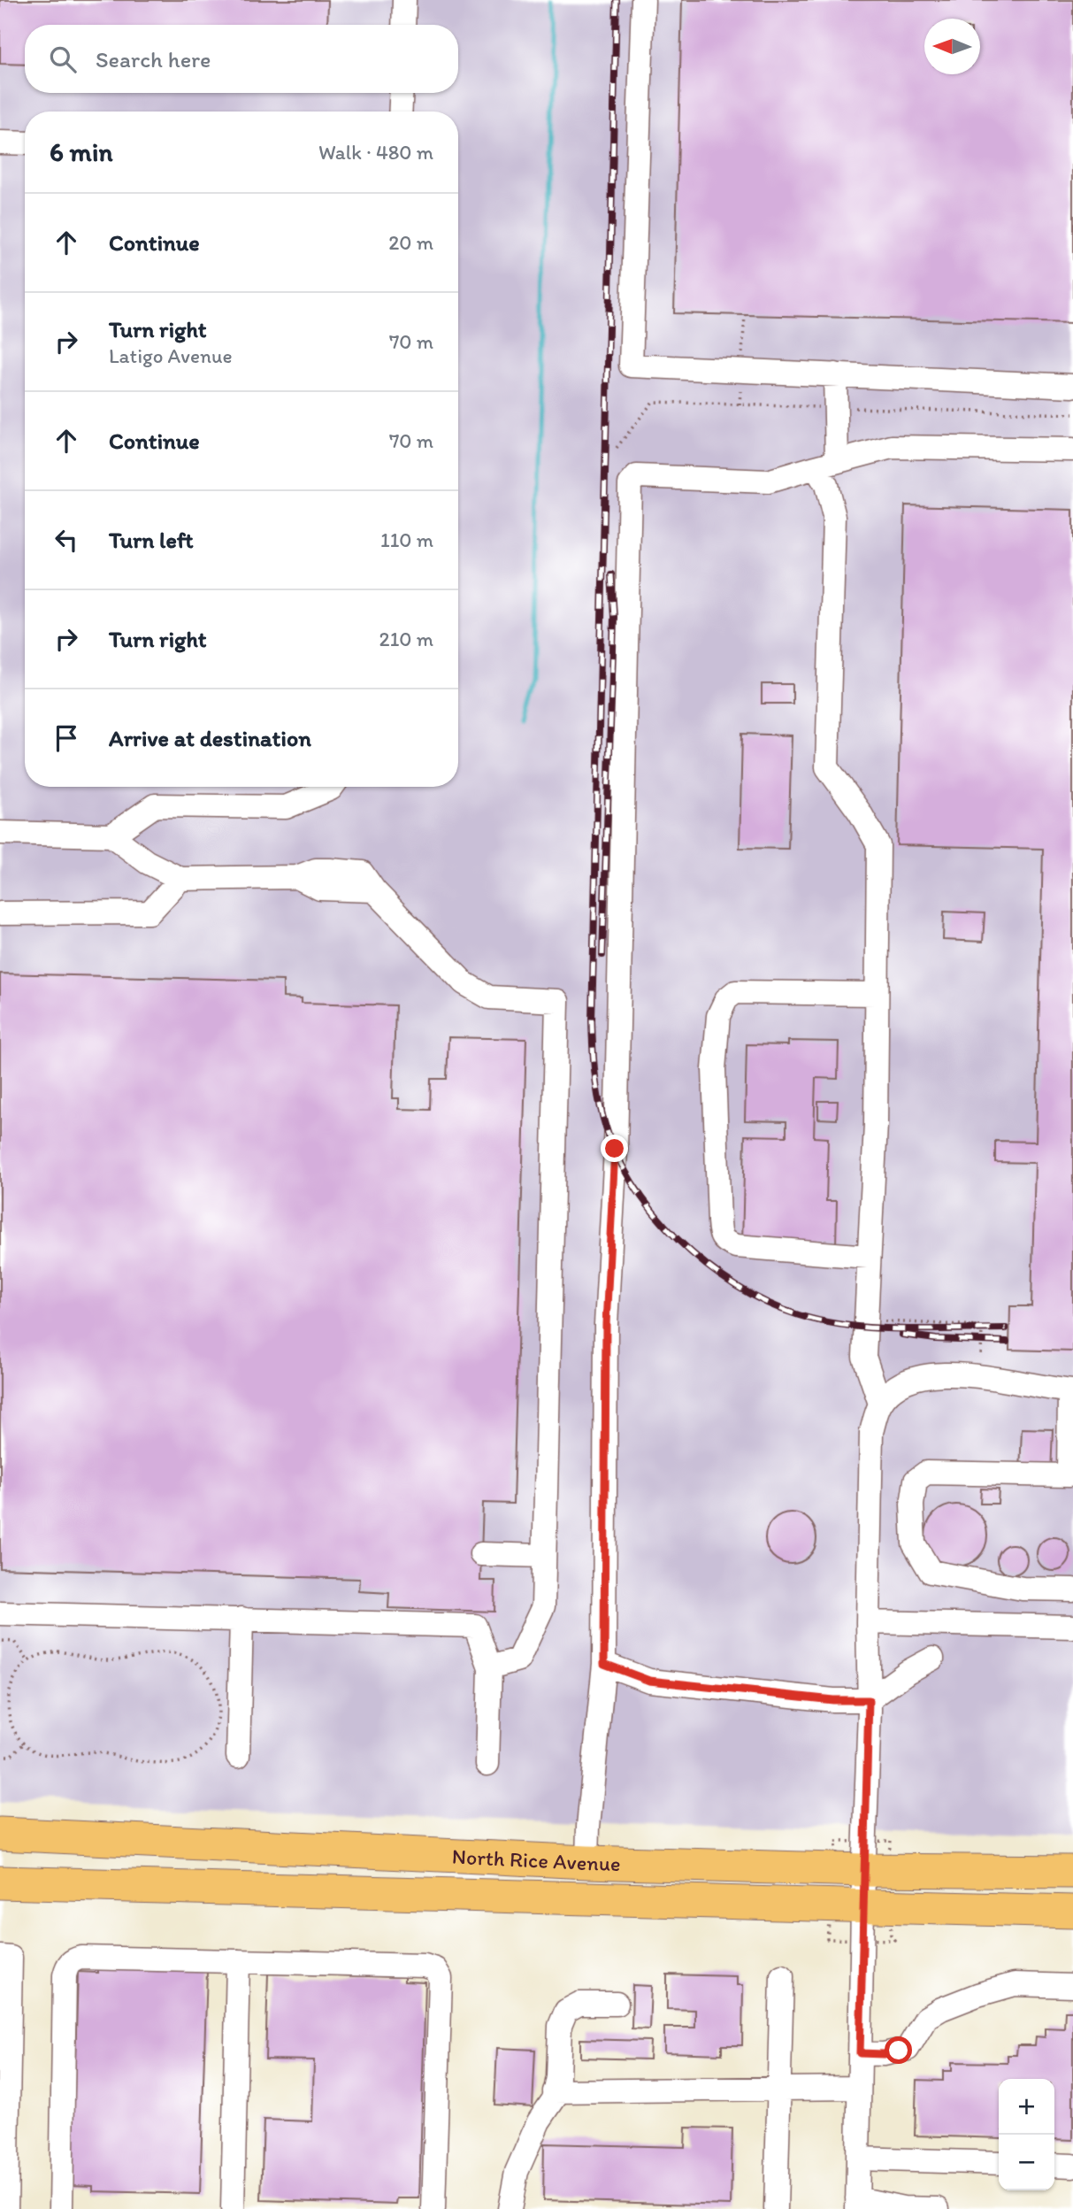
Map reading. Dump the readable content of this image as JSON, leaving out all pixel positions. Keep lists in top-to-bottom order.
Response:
{
  "streets": {
    "highway": ["North Rice Avenue"]
  },
  "north": "left",
  "page": {
    "search": "Search here",
    "heading": ["6 min", "Walk · 480 m"],
    "list": [
      ["Continue", "20 m"],
      ["Turn right", "Latigo Avenue", "70 m"],
      ["Continue", "70 m"],
      ["Turn left", "110 m"],
      ["Turn right", "210 m"],
      "Arrive at destination"
    ],
    "map_buttons": ["+", "−"]
  }
}
